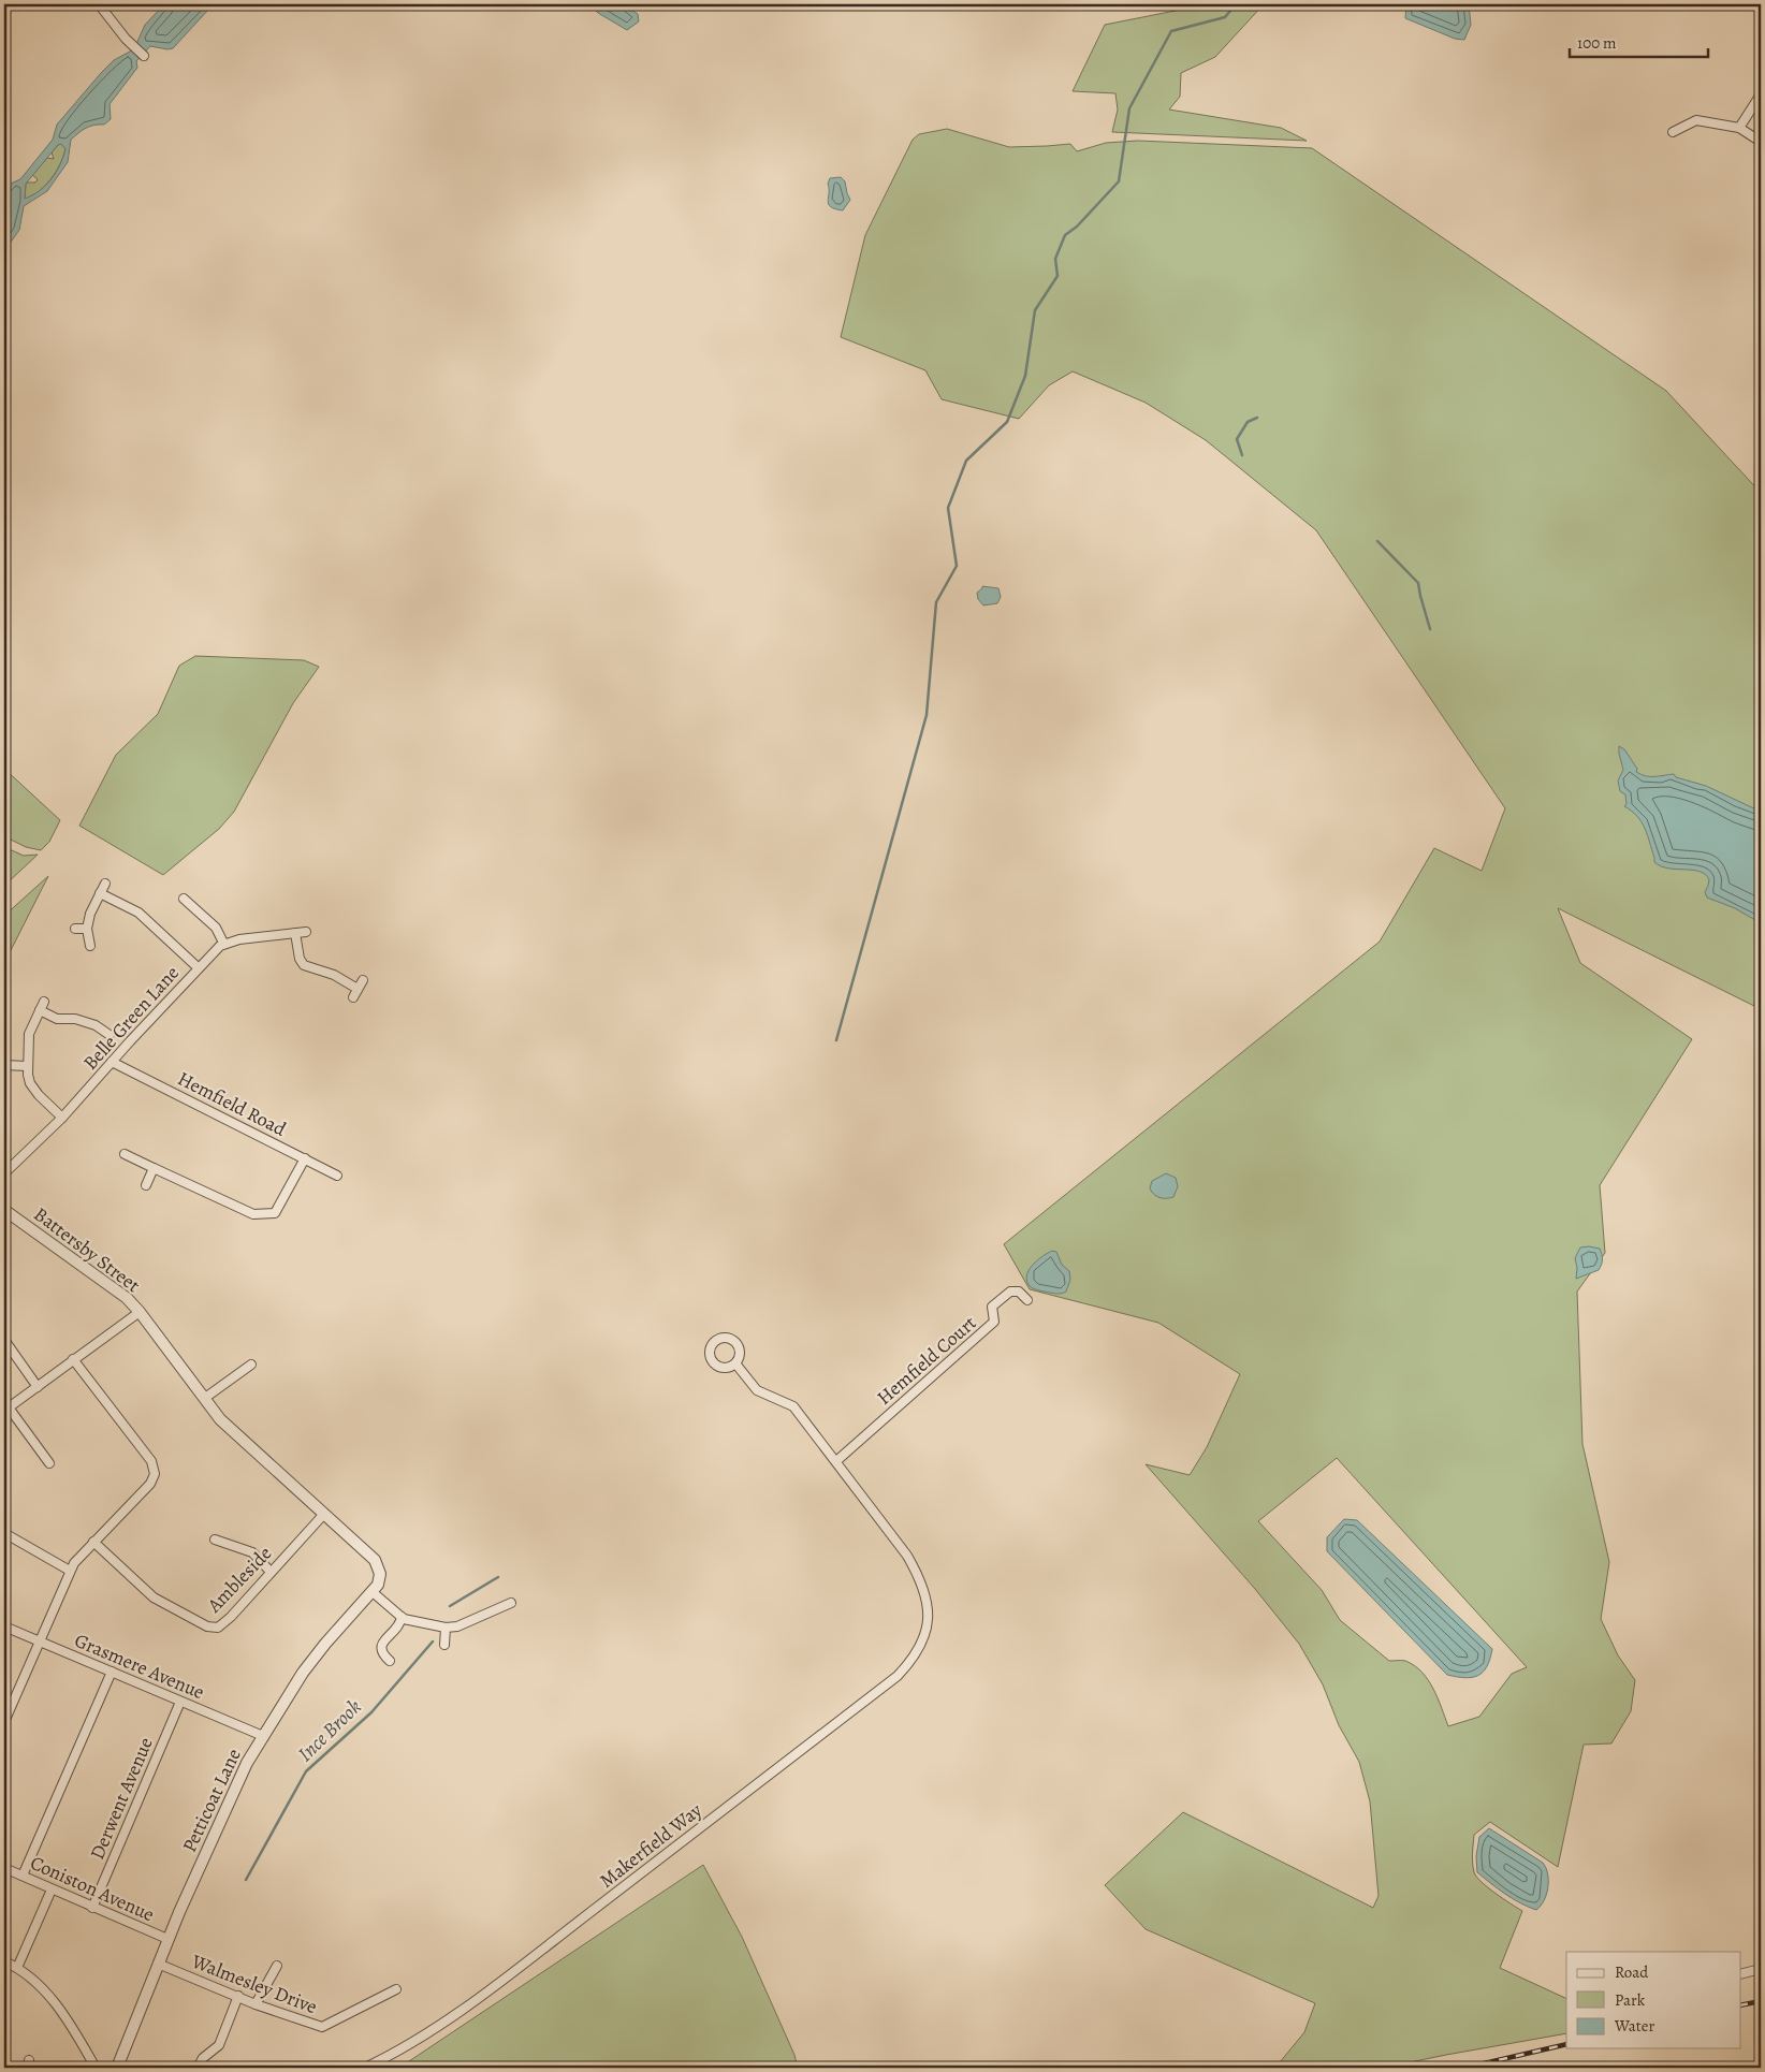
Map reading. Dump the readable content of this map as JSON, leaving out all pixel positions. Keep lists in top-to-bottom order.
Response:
{
  "streets": {
    "street": [
      "Belle Green Lane",
      "Hemfield Road",
      "Battersby Street",
      "Hemfield Court",
      "Ambleside",
      "Grasmere Avenue",
      "Derwent Avenue",
      "Petticoat Lane",
      "Makerfield Way",
      "Coniston Avenue",
      "Walmesley Drive"
    ]
  },
  "crossings": [
    ["Belle Green Lane", "Hemfield Road"],
    ["Battersby Street", "Ambleside"],
    ["Battersby Street", "Petticoat Lane"],
    ["Hemfield Court", "Makerfield Way"],
    ["Grasmere Avenue", "Derwent Avenue"],
    ["Grasmere Avenue", "Petticoat Lane"],
    ["Derwent Avenue", "Coniston Avenue"],
    ["Petticoat Lane", "Coniston Avenue"],
    ["Petticoat Lane", "Walmesley Drive"]
  ],
  "water": ["Ince Brook"],
  "legend": ["Road", "Park", "Water"],
  "scale_bar": "100 m"
}
